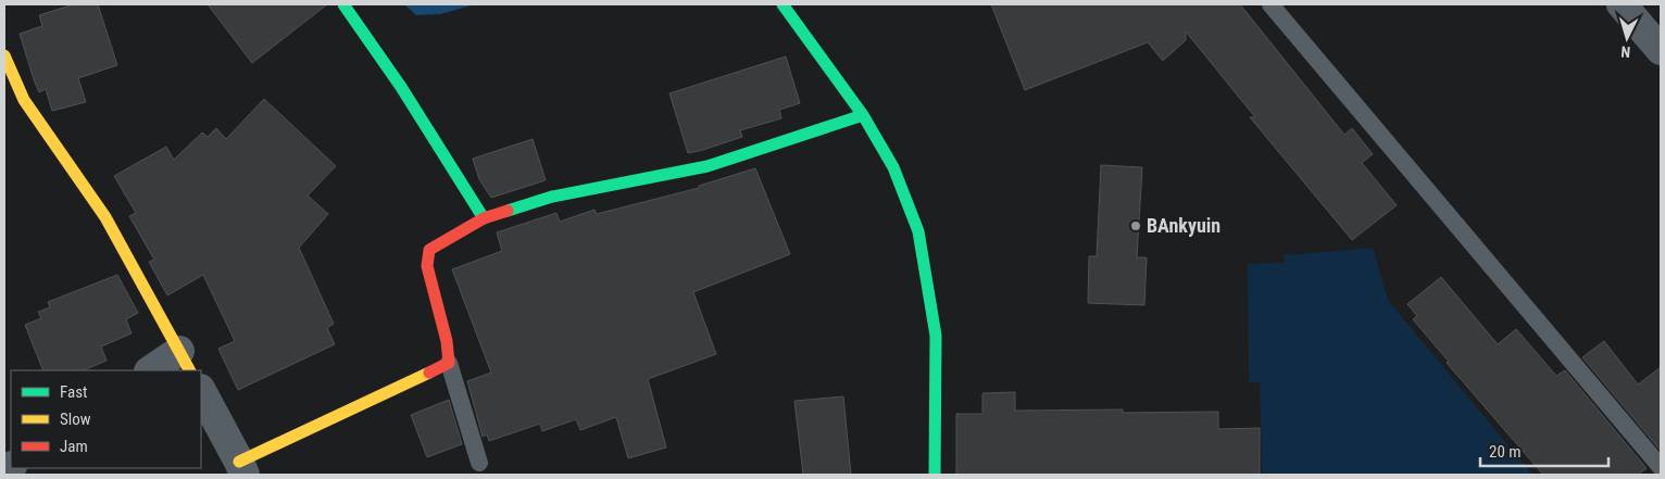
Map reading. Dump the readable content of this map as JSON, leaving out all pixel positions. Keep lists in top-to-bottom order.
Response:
{
  "places": ["BAnkyuin"],
  "legend": ["Fast", "Slow", "Jam"],
  "scale_bar": "20 m",
  "north": "bottom"
}
